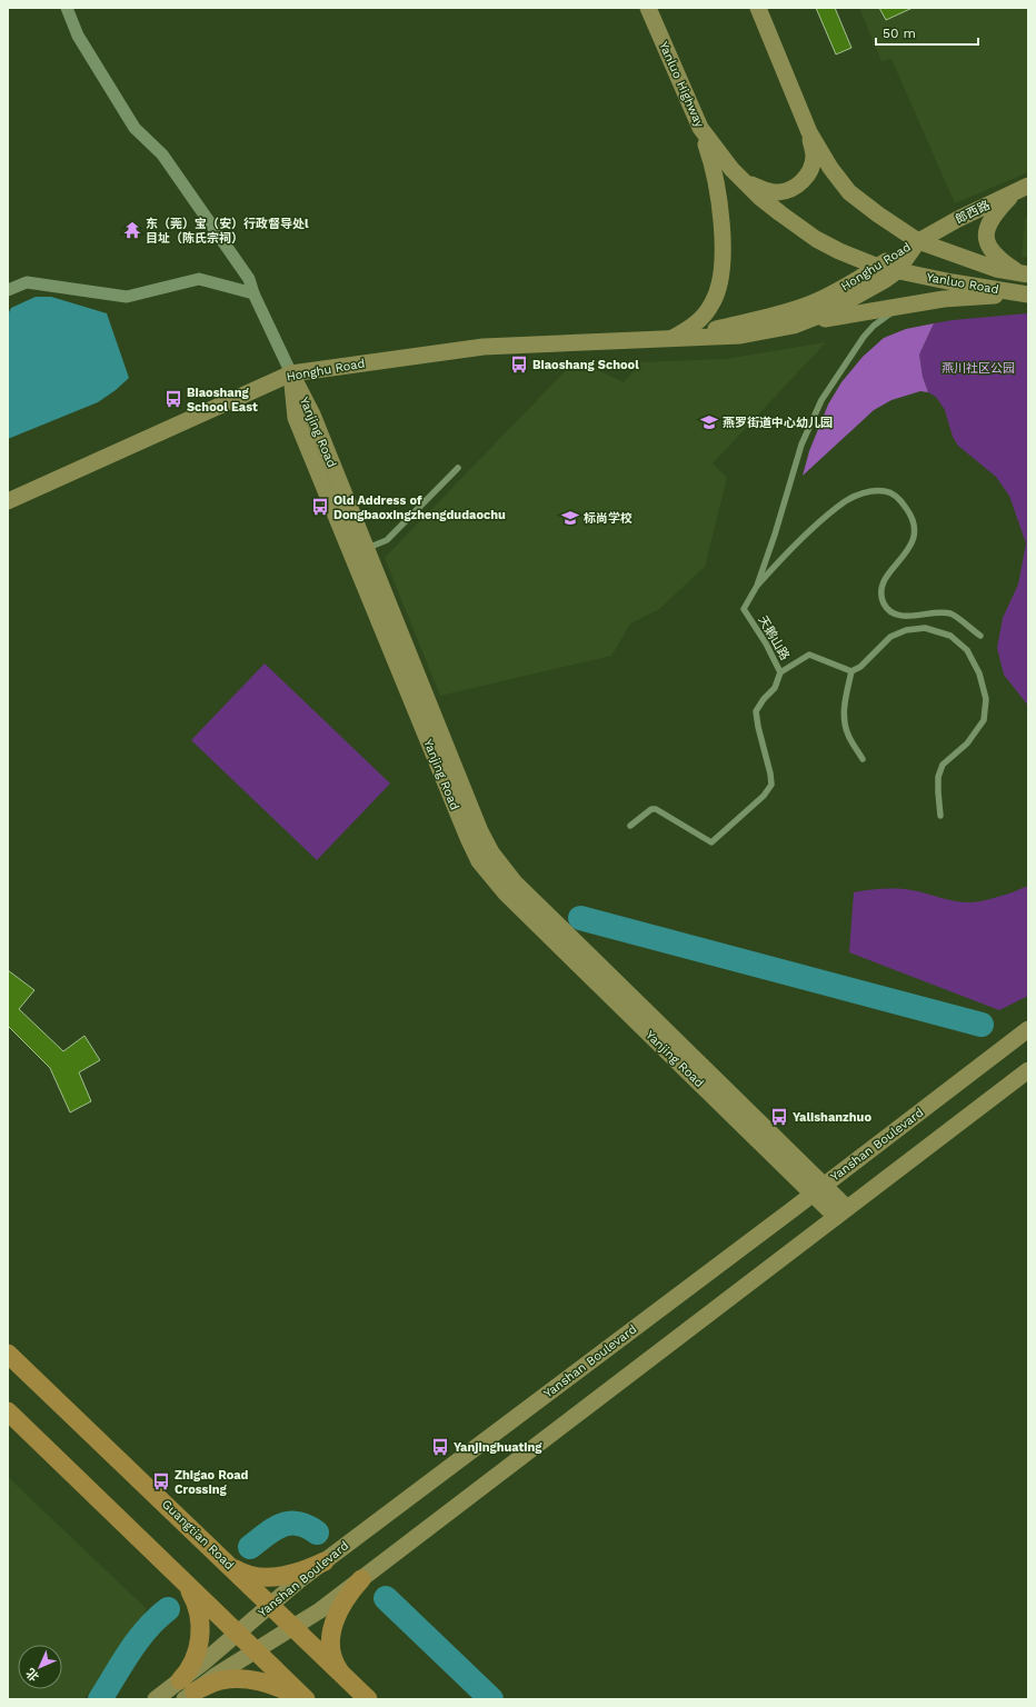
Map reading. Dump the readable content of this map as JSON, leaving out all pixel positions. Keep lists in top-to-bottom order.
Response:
{
  "streets": {
    "main road": [
      "Yanluo Highway",
      "郎西路",
      "Honghu Road",
      "Yanluo Road",
      "Yanjing Road",
      "Yanshan Boulevard",
      "Guangtian Road"
    ],
    "lane": ["天鹅山路"]
  },
  "crossings": [
    ["Yanluo Highway", "Honghu Road"],
    ["Yanluo Highway", "Yanluo Road"],
    ["郎西路", "Honghu Road"],
    ["郎西路", "Yanluo Road"],
    ["Honghu Road", "Yanluo Road"],
    ["Honghu Road", "Yanjing Road"],
    ["Yanjing Road", "Yanshan Boulevard"],
    ["Yanshan Boulevard", "Guangtian Road"]
  ],
  "parks": ["燕川社区公园"],
  "places": {
    "temple": ["东（莞）宝（安）行政督导处l 目址（陈氏宗祠）"],
    "bus stop": [
      "Biaoshang School",
      "Biaoshang School East",
      "Old Address of Dongbaoxingzhengdudaochu",
      "Yalishanzhuo",
      "Yanjinghuating",
      "Zhigao Road Crossing"
    ],
    "school or university": ["燕罗街道中心幼儿园", "标尚学校"]
  },
  "scale_bar": "50 m",
  "north": "bottom left"
}
